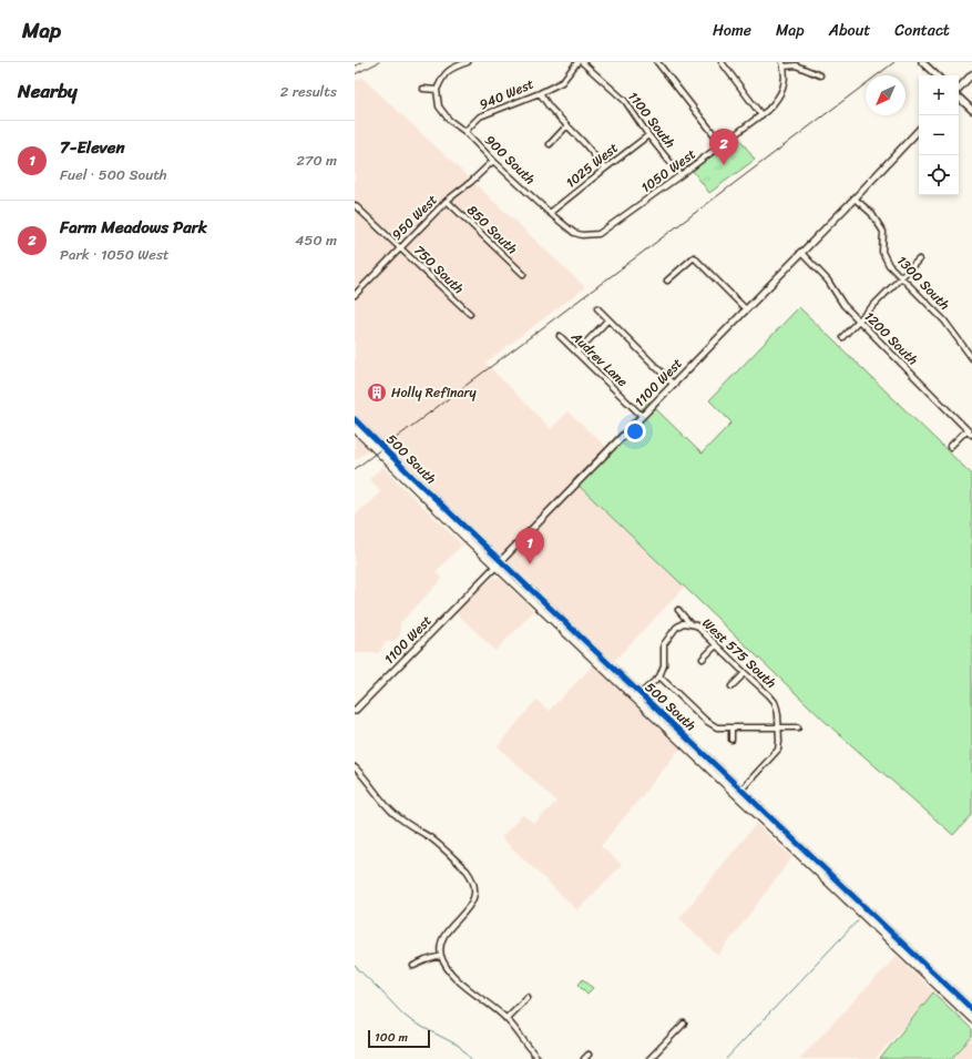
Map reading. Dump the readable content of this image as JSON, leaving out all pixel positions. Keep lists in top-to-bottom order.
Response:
{
  "streets": {
    "main road": ["500 South"],
    "street": [
      "940 West",
      "1100 South",
      "900 South",
      "1025 West",
      "1050 West",
      "950 West",
      "850 South",
      "750 South",
      "1300 South",
      "1200 South",
      "Audrev Lane",
      "1100 West",
      "West 575 South"
    ]
  },
  "crossings": [
    ["940 West", "900 South"],
    ["1100 South", "1025 West"],
    ["1100 South", "1050 West"],
    ["900 South", "1025 West"],
    ["900 South", "1050 West"],
    ["900 South", "950 West"],
    ["950 West", "850 South"],
    ["950 West", "750 South"],
    ["1300 South", "1100 West"],
    ["1200 South", "1100 West"],
    ["Audrev Lane", "1100 West"],
    ["1100 West", "500 South"],
    ["500 South", "West 575 South"]
  ],
  "places": {
    "building": ["Holly Refinary"]
  },
  "scale_bar": "100 m",
  "north": "bottom left",
  "page": {
    "header": "Map",
    "nav": [
      "Home",
      "Map",
      "About",
      "Contact"
    ],
    "heading": ["Nearby", "2 results"],
    "map_buttons": ["+", "−"],
    "list": [
      {
        "mark": "1",
        "name": "7-Eleven",
        "note": "Fuel · 500 South",
        "value": "270 m"
      },
      {
        "mark": "2",
        "name": "Farm Meadows Park",
        "note": "Park · 1050 West",
        "value": "450 m"
      }
    ],
    "pins": ["2", "1"],
    "scale": "100 m"
  }
}
